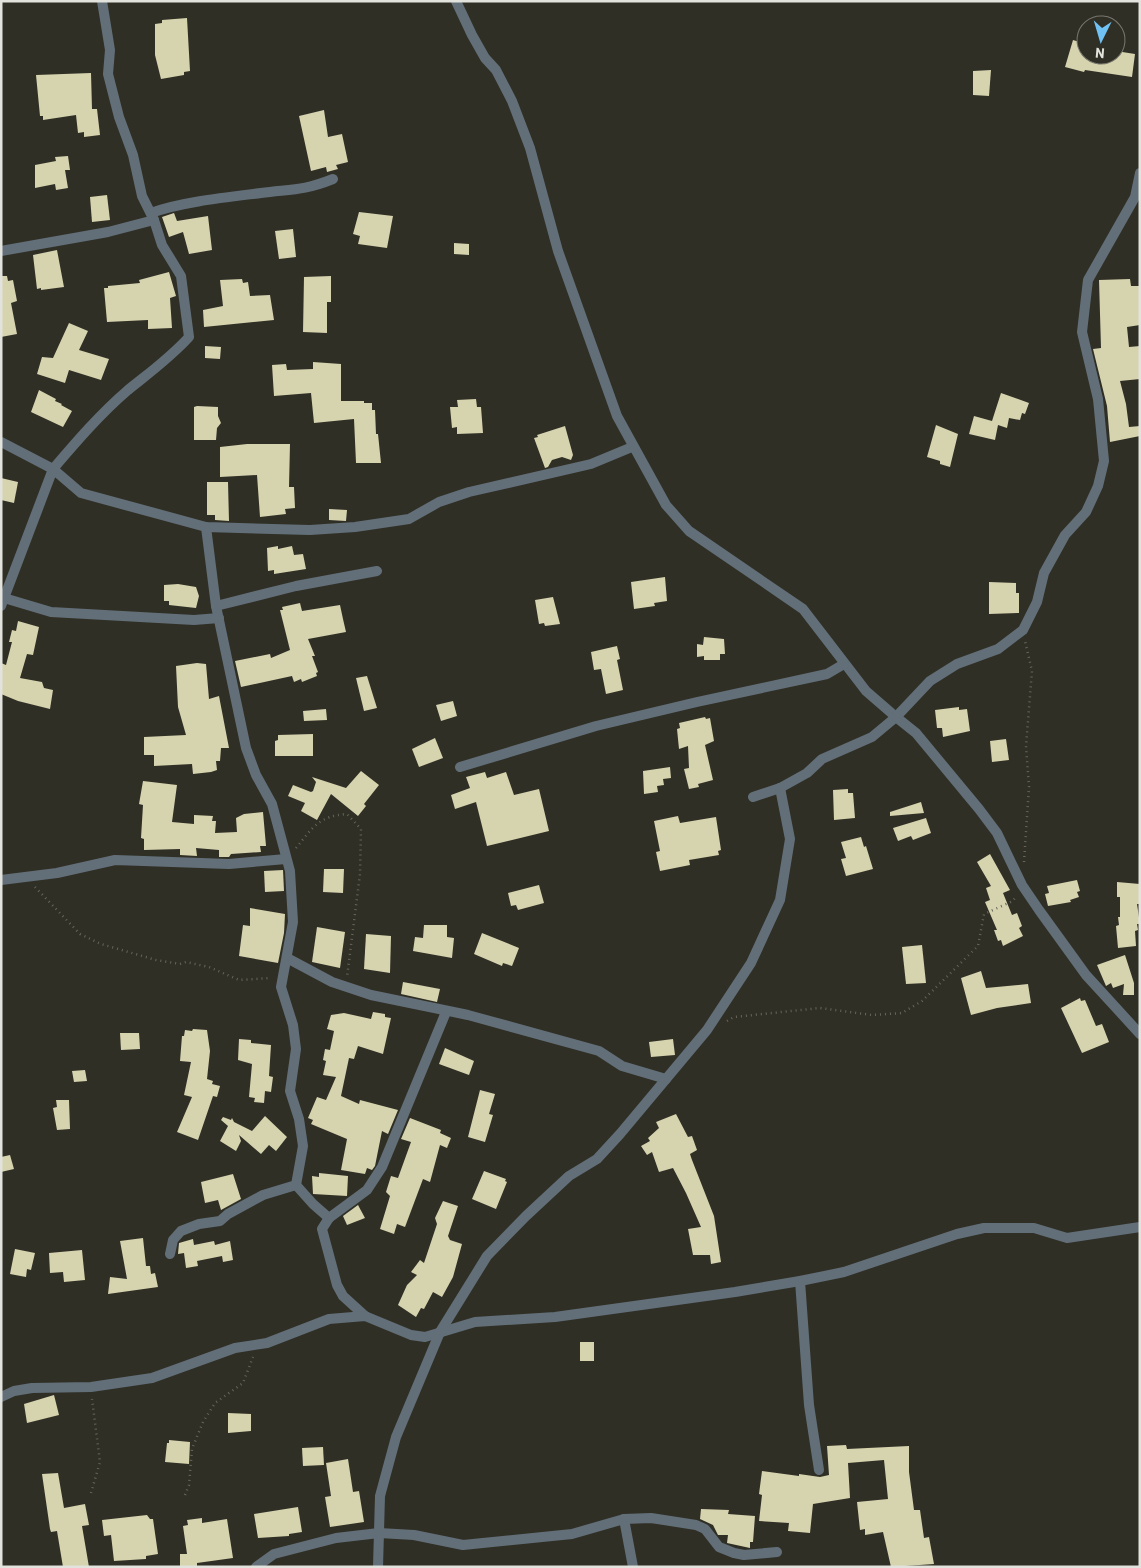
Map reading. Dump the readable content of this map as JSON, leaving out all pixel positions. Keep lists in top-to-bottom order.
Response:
{
  "north": "bottom"
}
